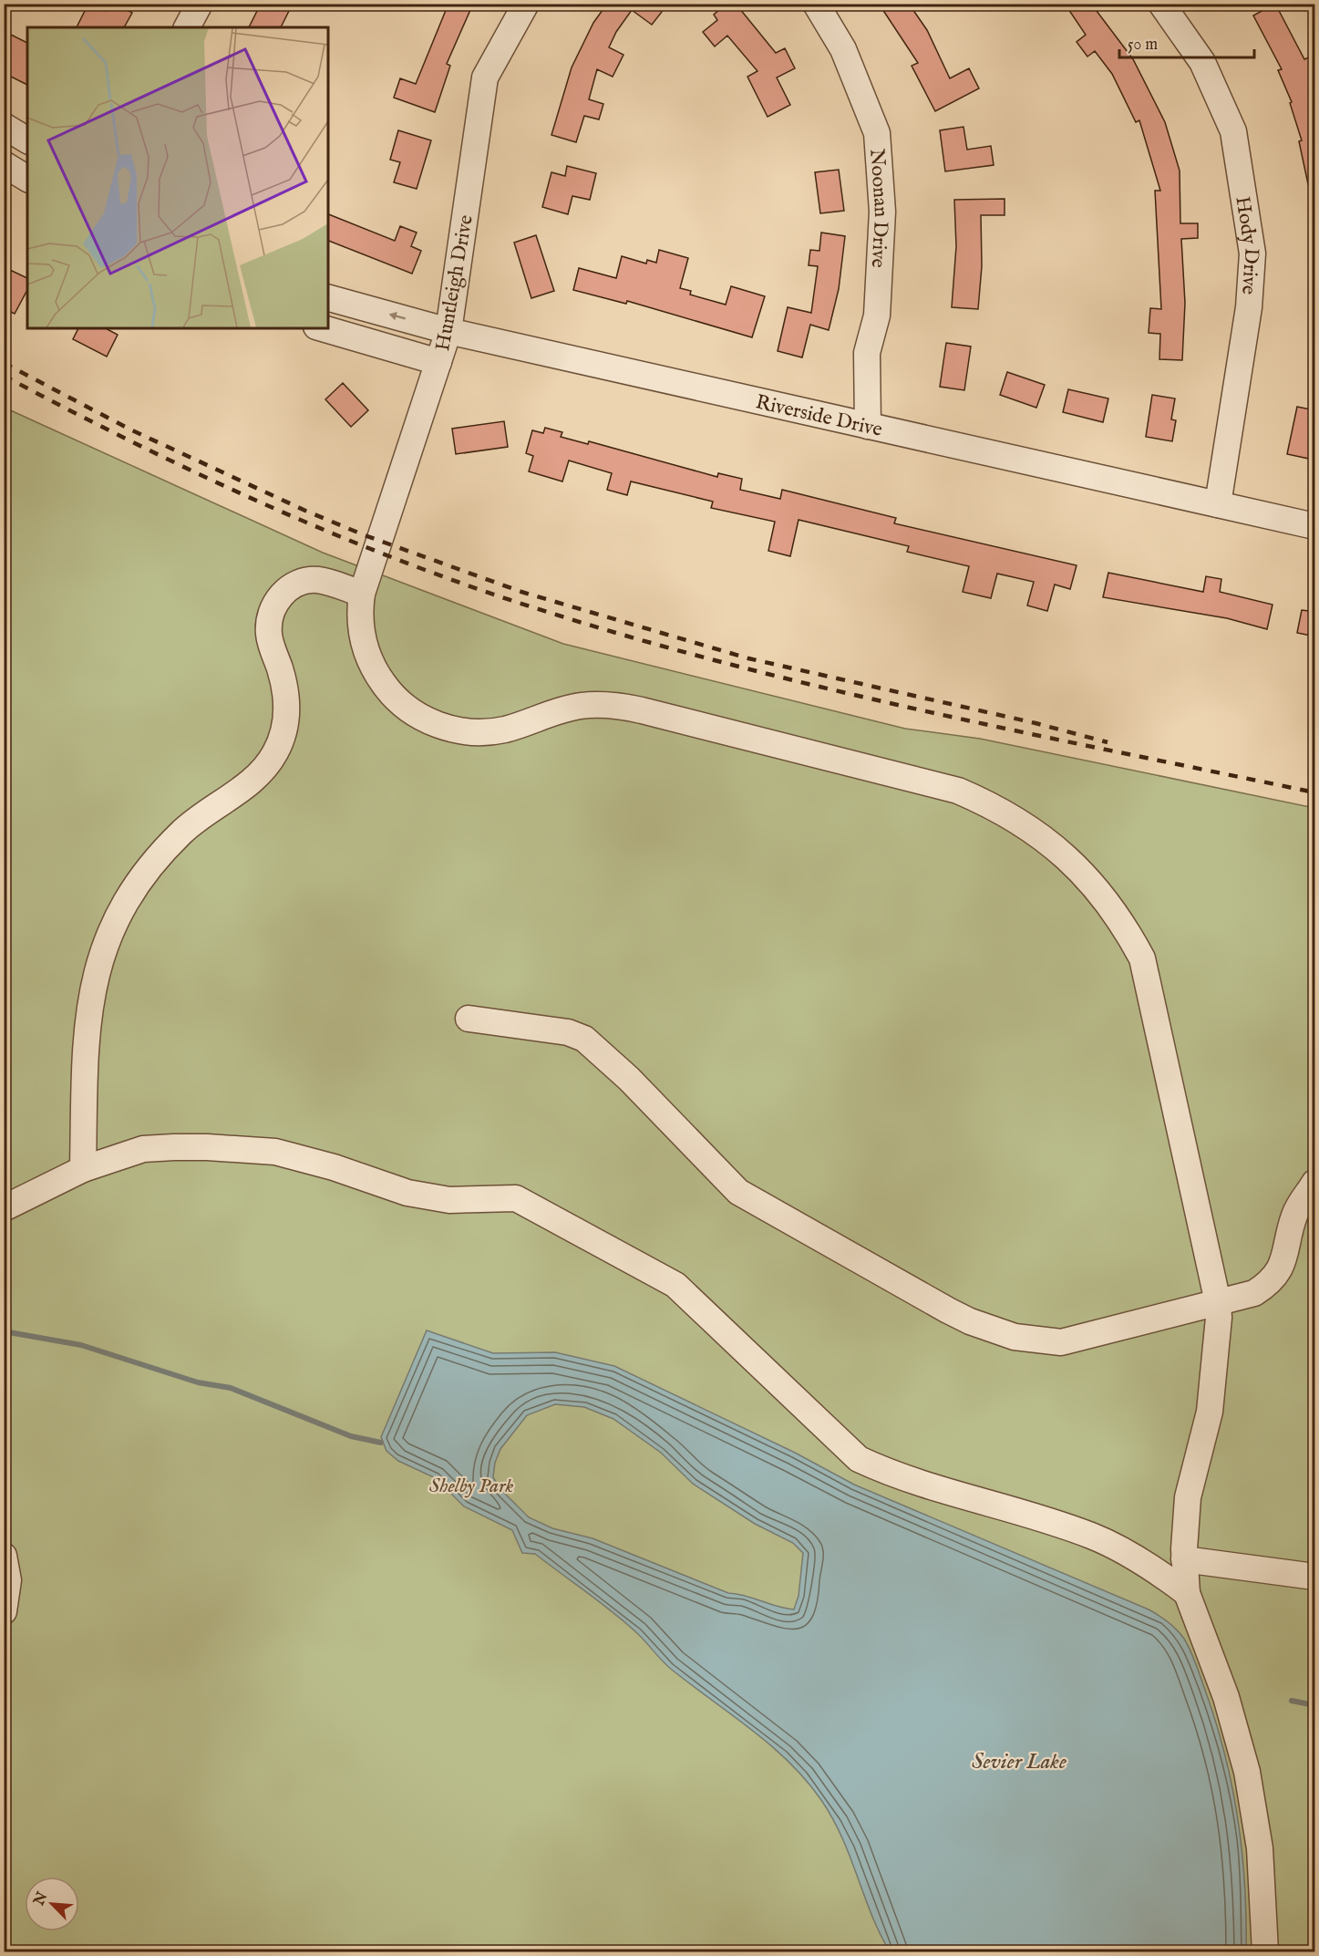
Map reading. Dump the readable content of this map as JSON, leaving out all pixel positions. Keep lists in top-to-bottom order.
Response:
{
  "streets": {
    "street": [
      "Noonan Drive",
      "Hody Drive",
      "Huntleigh Drive",
      "Riverside Drive"
    ]
  },
  "crossings": [
    ["Noonan Drive", "Riverside Drive"],
    ["Hody Drive", "Riverside Drive"],
    ["Huntleigh Drive", "Riverside Drive"]
  ],
  "water": ["Sevier Lake"],
  "parks": ["Shelby Park"],
  "scale_bar": "50 m",
  "north": "top left"
}
